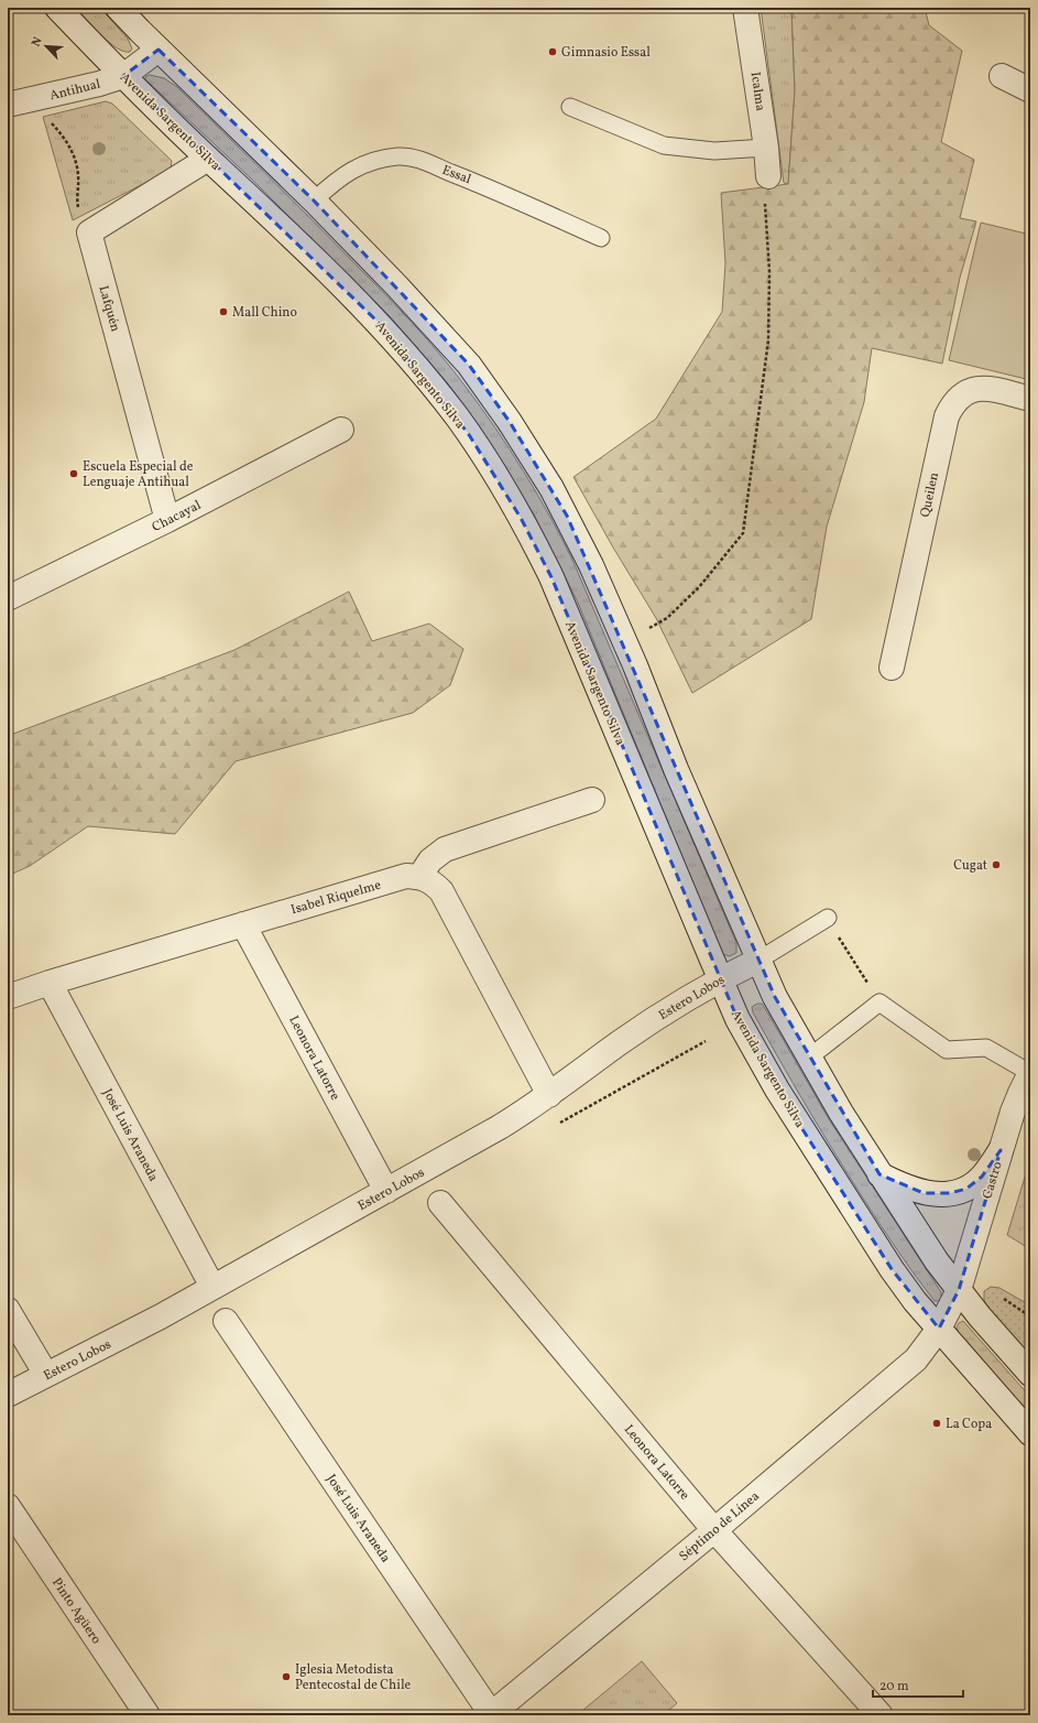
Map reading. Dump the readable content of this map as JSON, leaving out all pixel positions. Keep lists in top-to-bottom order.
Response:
{
  "streets": {
    "street": [
      "Antihual",
      "Icalma",
      "Avenida Sargento Silva",
      "Lafquén",
      "Queilen",
      "Chacayal",
      "Isabel Riquelme",
      "Estero Lobos",
      "Leonora Latorre",
      "José Luis Araneda",
      "Castro",
      "Séptimo de Línea",
      "Pinto Agüero"
    ],
    "lane": ["Essal"]
  },
  "crossings": [
    ["Antihual", "Avenida Sargento Silva"],
    ["Avenida Sargento Silva", "Estero Lobos"],
    ["Avenida Sargento Silva", "Castro"],
    ["Avenida Sargento Silva", "Séptimo de Línea"],
    ["Lafquén", "Chacayal"],
    ["Isabel Riquelme", "Leonora Latorre"],
    ["Isabel Riquelme", "José Luis Araneda"],
    ["Estero Lobos", "Leonora Latorre"],
    ["Estero Lobos", "José Luis Araneda"],
    ["Leonora Latorre", "Séptimo de Línea"],
    ["José Luis Araneda", "Séptimo de Línea"],
    ["Castro", "Séptimo de Línea"]
  ],
  "places": [
    "Gimnasio Essal",
    "Mall Chino",
    "Escuela Especial de Lenguaje Antihual",
    "Cugat",
    "La Copa",
    "Iglesia Metodista Pentecostal de Chile"
  ],
  "scale_bar": "20 m",
  "north": "top left"
}
